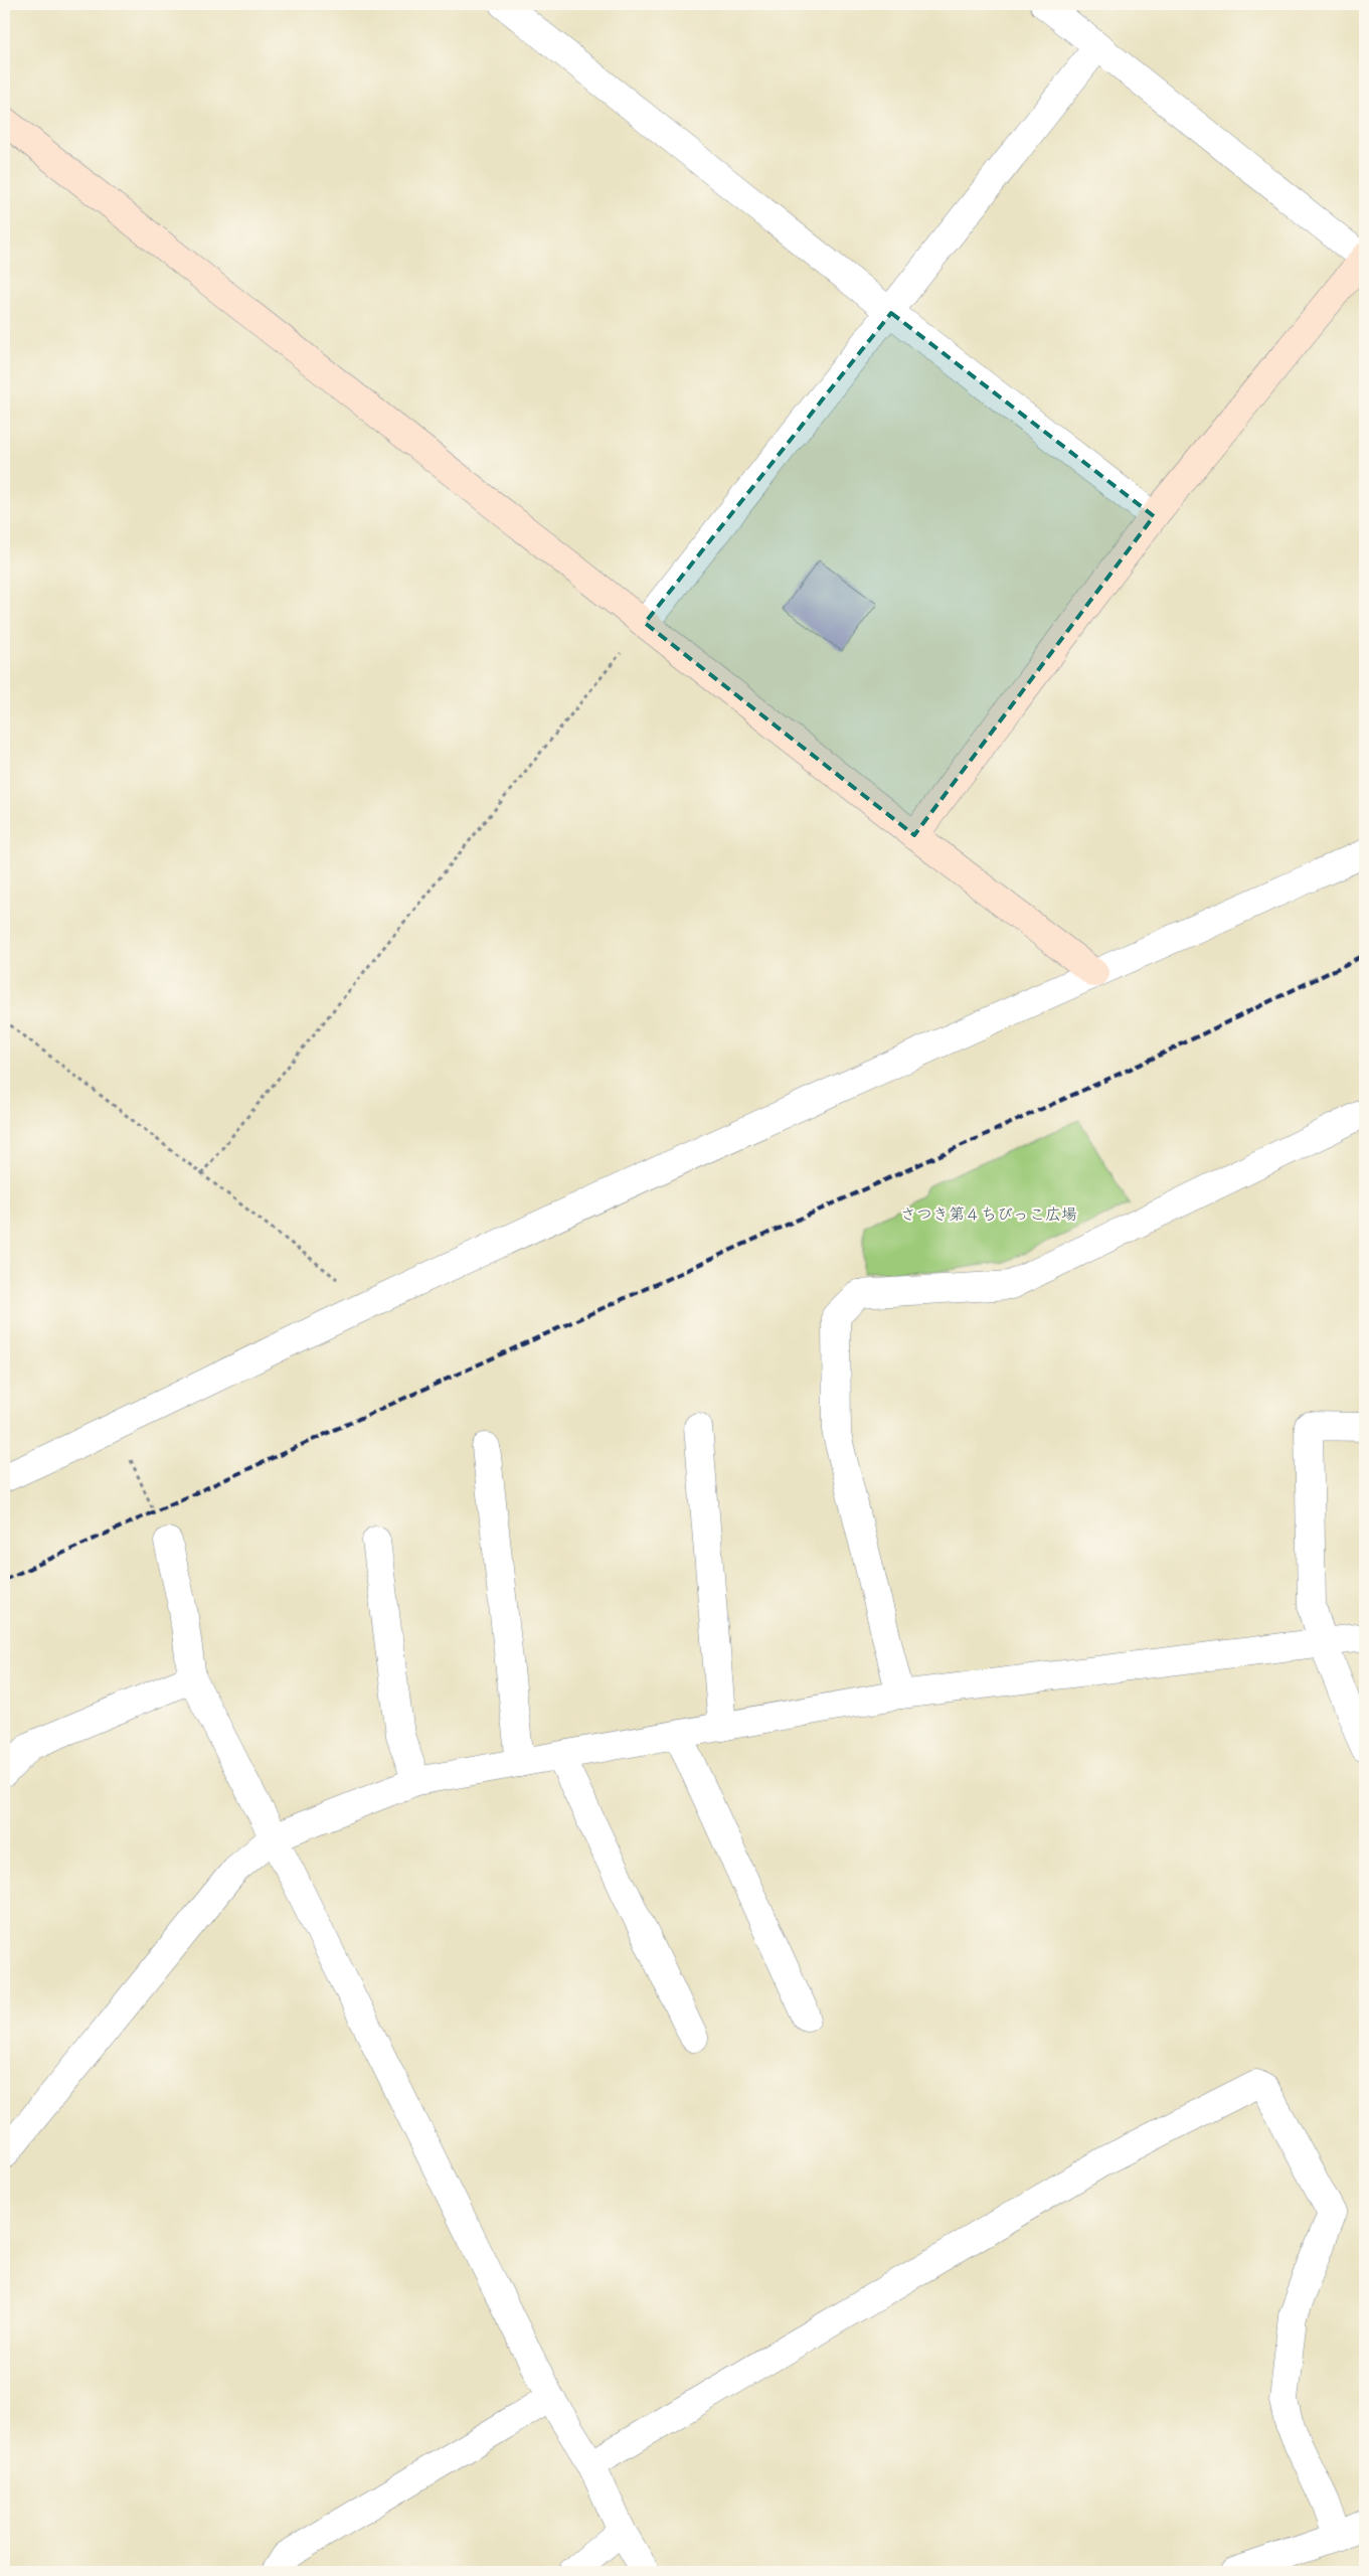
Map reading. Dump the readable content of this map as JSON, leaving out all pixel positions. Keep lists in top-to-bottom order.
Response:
{
  "parks": ["さつき第４ちびっこ広場"]
}
